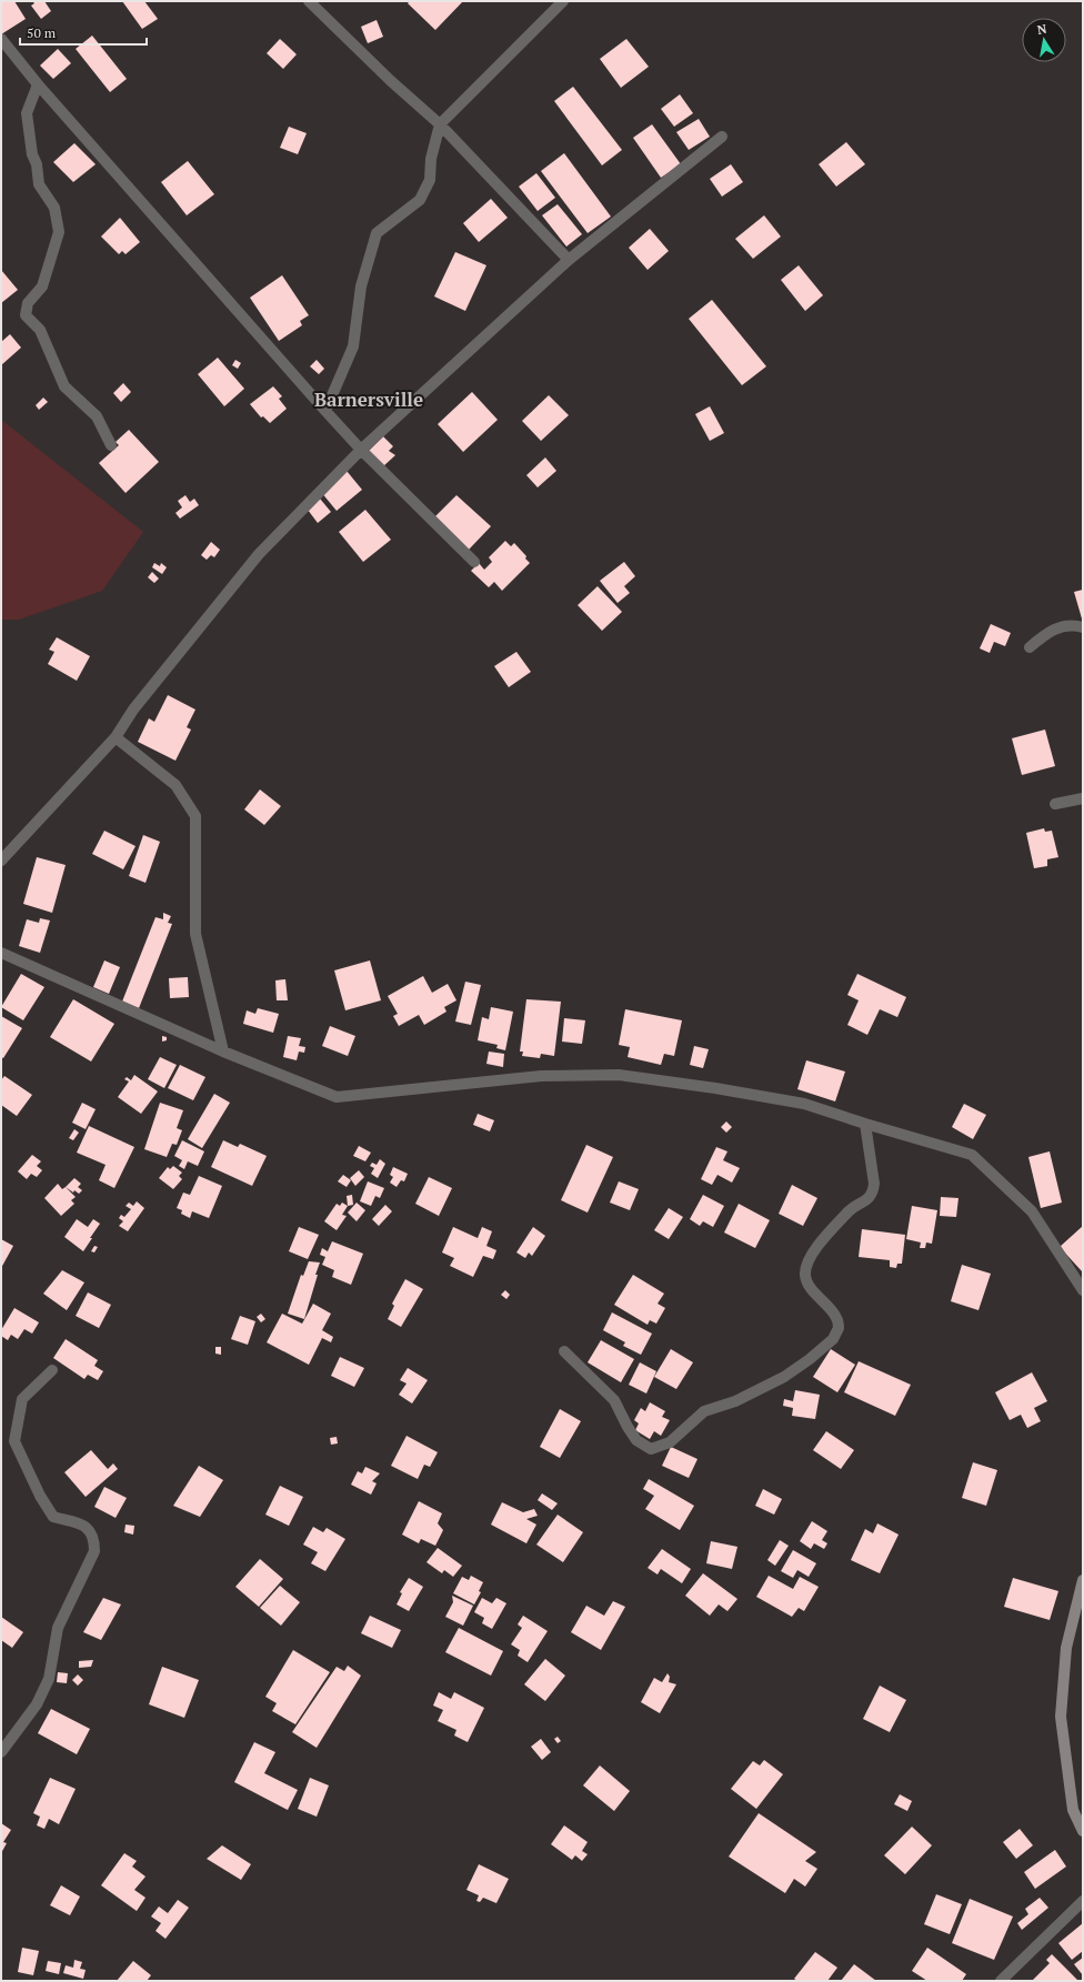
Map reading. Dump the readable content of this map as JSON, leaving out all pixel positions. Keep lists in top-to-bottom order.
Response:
{
  "districts": ["Barnersville"],
  "scale_bar": "50 m",
  "north": "top"
}
